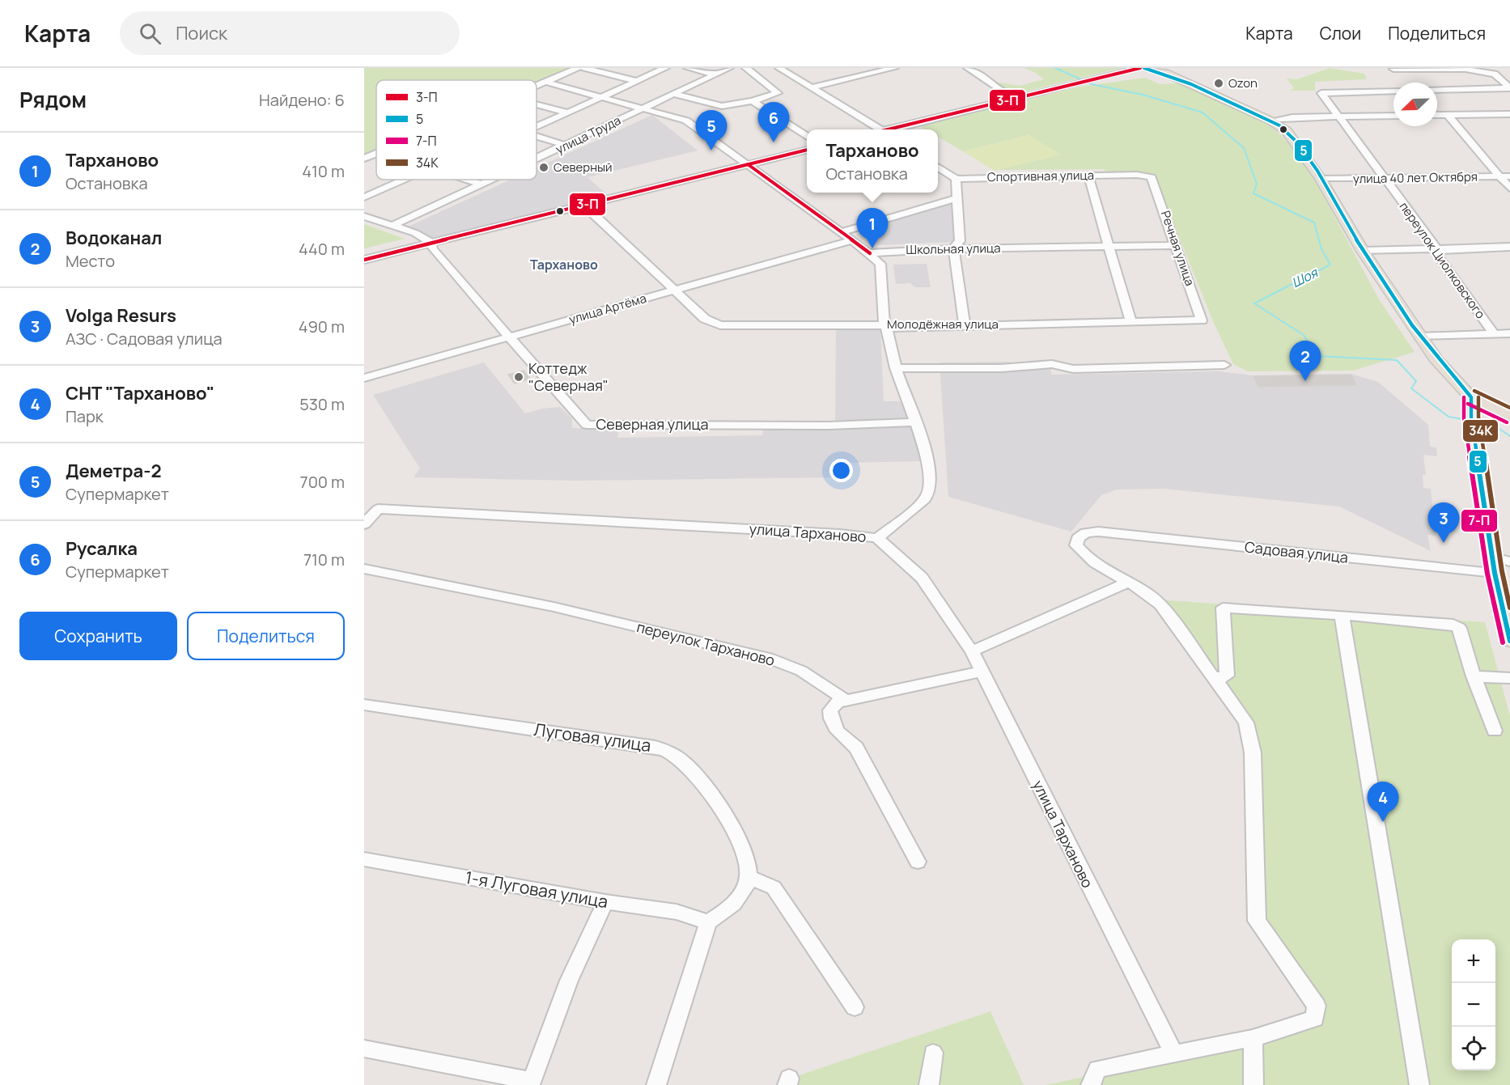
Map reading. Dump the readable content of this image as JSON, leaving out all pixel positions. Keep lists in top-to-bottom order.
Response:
{
  "streets": {
    "street": [
      "улица Труда",
      "Спортивная улица",
      "улица 40 лет Октября",
      "Речная улица",
      "Школьная улица",
      "переулок Циолковского",
      "улица Артёма",
      "Молодёжная улица",
      "Северная улица",
      "улица Тарханово",
      "Садовая улица",
      "переулок Тарханово",
      "Луговая улица",
      "1-я Луговая улица"
    ]
  },
  "crossings": [
    ["Спортивная улица", "Речная улица"],
    ["улица 40 лет Октября", "переулок Циолковского"],
    ["Речная улица", "Школьная улица"],
    ["Речная улица", "Молодёжная улица"],
    ["улица Артёма", "Молодёжная улица"],
    ["улица Артёма", "Северная улица"]
  ],
  "districts": ["Тарханово"],
  "water": ["Шоя"],
  "places": ["Ozon", "Северный", "Коттедж \"Северная\""],
  "lines": [
    "transit line 3-П",
    "transit line 5",
    "transit line 34К",
    "transit line 7-П"
  ],
  "legend": [
    "3-П",
    "5",
    "7-П",
    "34К"
  ],
  "north": "bottom left",
  "page": {
    "header": "Карта",
    "search": "Поиск",
    "nav": ["Карта", "Слои", "Поделиться"],
    "heading": ["Рядом", "Найдено: 6"],
    "pins": [
      "6",
      "5",
      "1",
      "2",
      "3",
      "4"
    ],
    "popup": ["Тарханово", "Остановка"],
    "list": [
      {
        "mark": "1",
        "name": "Тарханово",
        "note": "Остановка",
        "value": "410 m"
      },
      {
        "mark": "2",
        "name": "Водоканал",
        "note": "Место",
        "value": "440 m"
      },
      {
        "mark": "3",
        "name": "Volga Resurs",
        "note": "АЗС · Садовая улица",
        "value": "490 m"
      },
      {
        "mark": "4",
        "name": "СНТ \"Тарханово\"",
        "note": "Парк",
        "value": "530 m"
      },
      {
        "mark": "5",
        "name": "Деметра-2",
        "note": "Супермаркет",
        "value": "700 m"
      },
      {
        "mark": "6",
        "name": "Русалка",
        "note": "Супермаркет",
        "value": "710 m"
      }
    ],
    "buttons": ["Сохранить", "Поделиться"],
    "map_buttons": ["+", "−"]
  }
}
